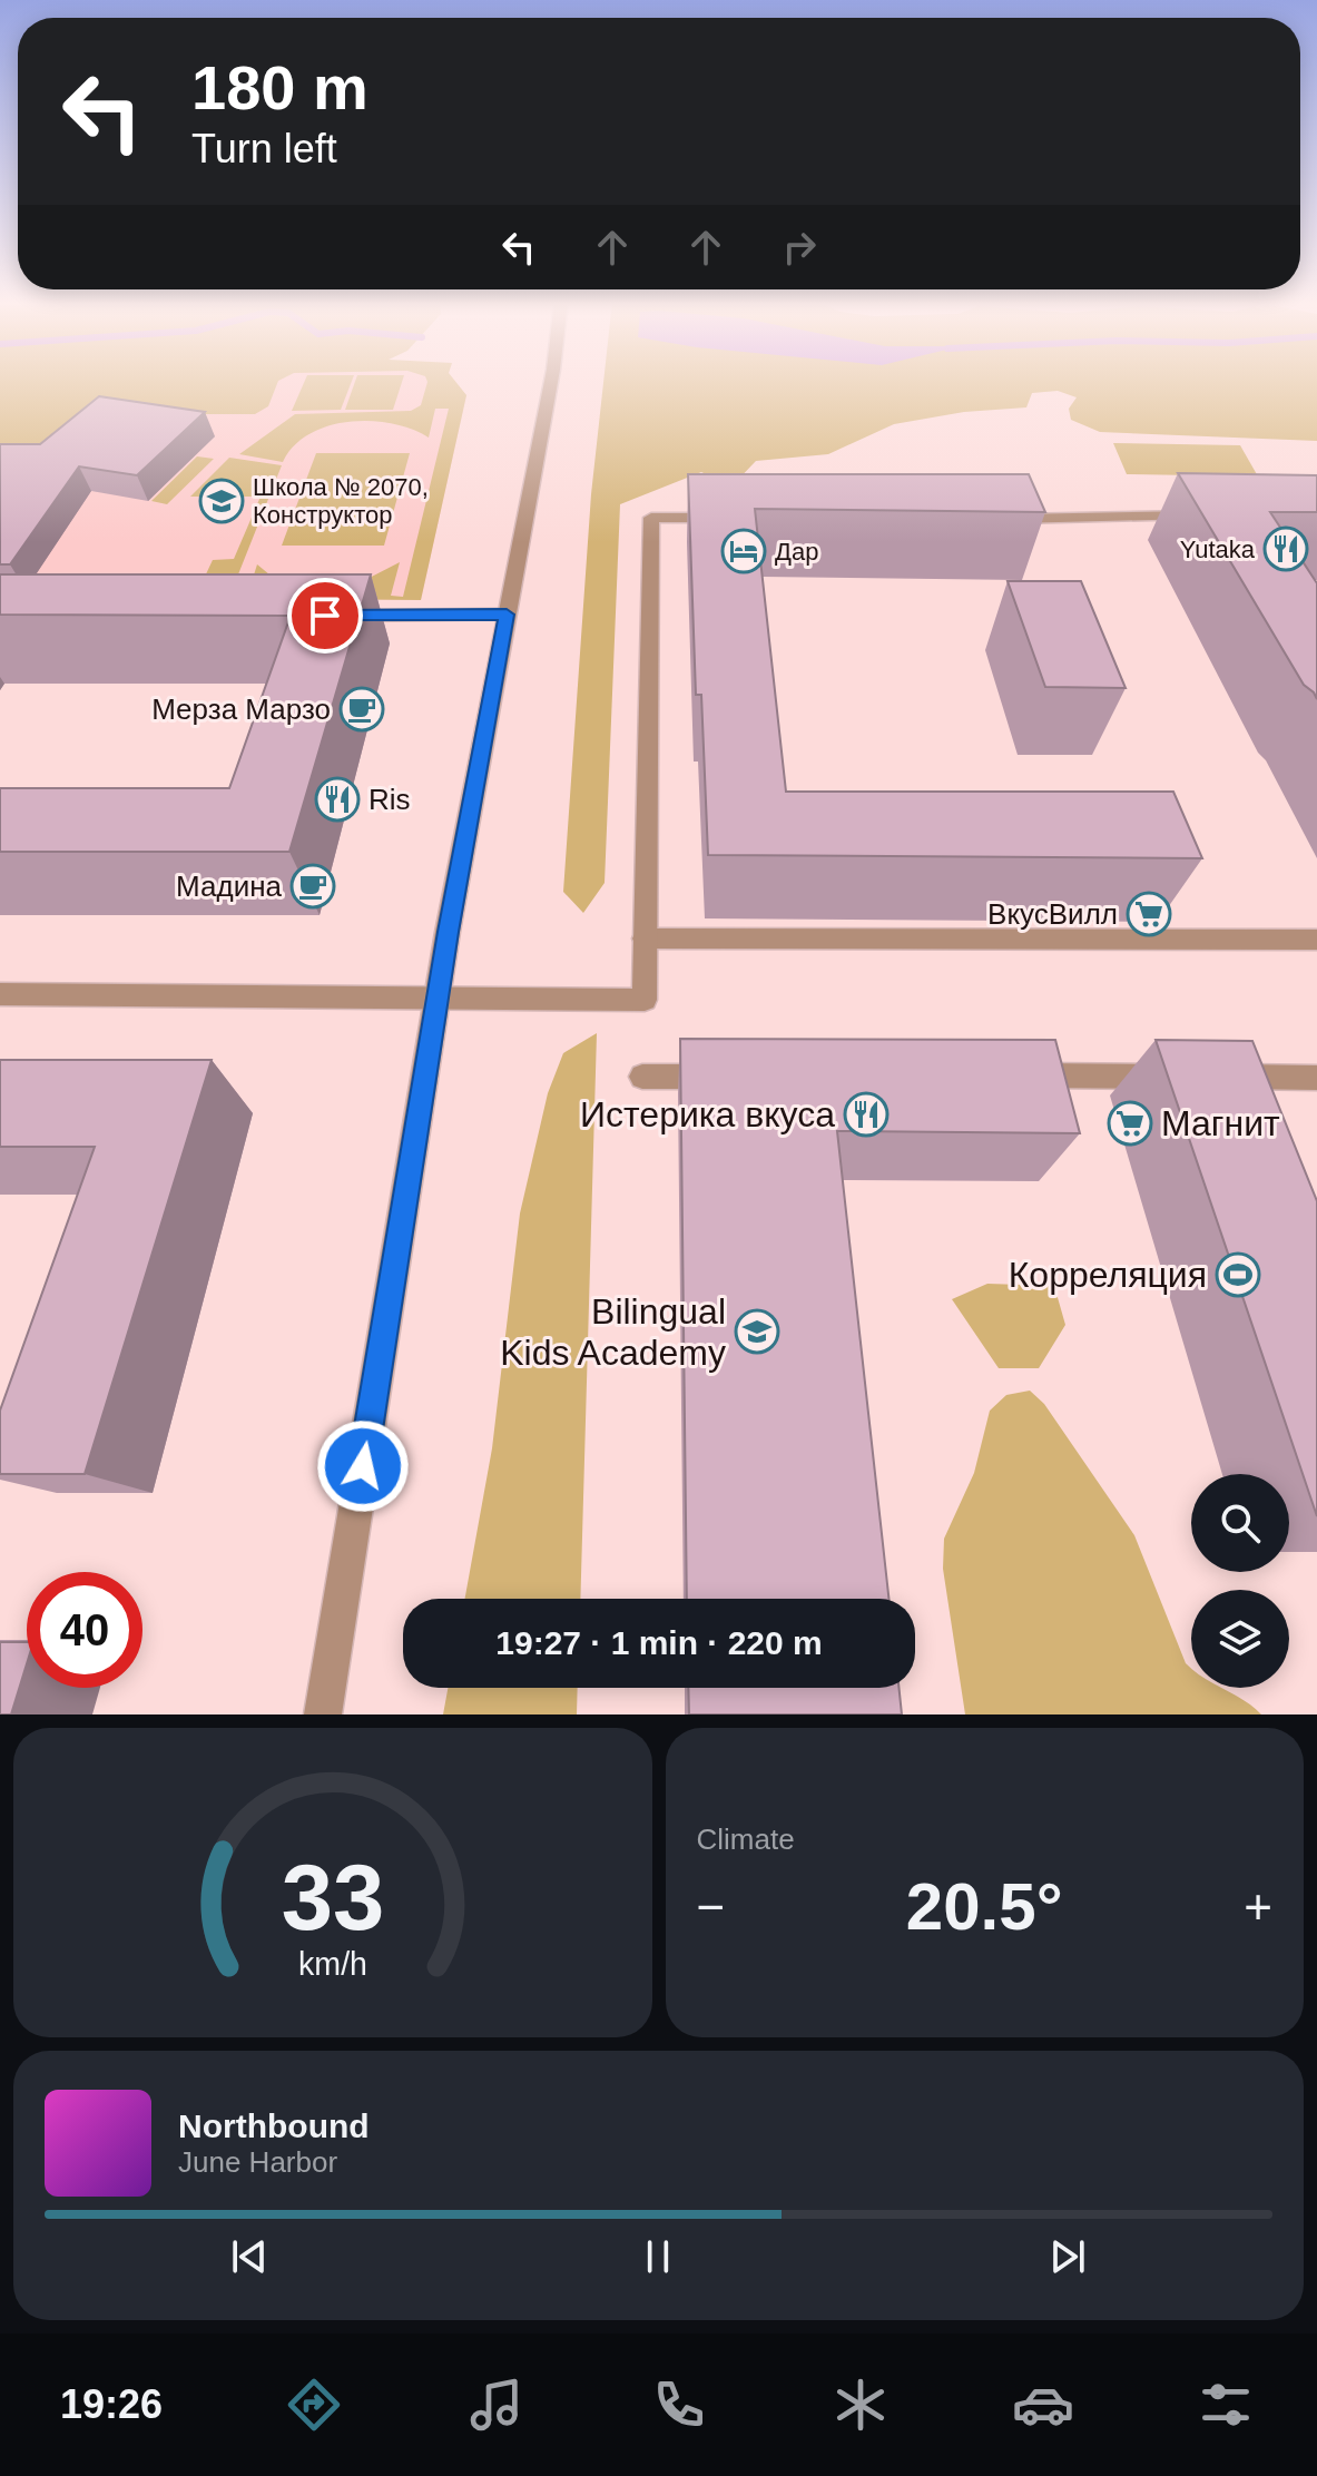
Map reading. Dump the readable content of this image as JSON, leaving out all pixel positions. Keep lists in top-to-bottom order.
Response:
{
  "places": {
    "school or university": ["Школа № 2070, Конструктор", "Bilingual Kids Academy"],
    "restaurant": ["Yutaka", "Ris", "Истерика вкуса"],
    "hotel": ["Дар"],
    "cafe": ["Мерза Марзо", "Мадина"],
    "supermarket": ["ВкусВилл", "Магнит"],
    "sports": ["Корреляция"]
  },
  "page": {
    "turn": ["180 m", "Turn left"],
    "limit": "40",
    "trip": "19:27 · 1 min · 220 m",
    "tile": "Climate",
    "heat": ["−", "20.5°", "+"],
    "song": ["Northbound", "June Harbor"],
    "tabs": "19:26",
    "gauge": ["33", "km/h"]
  }
}
